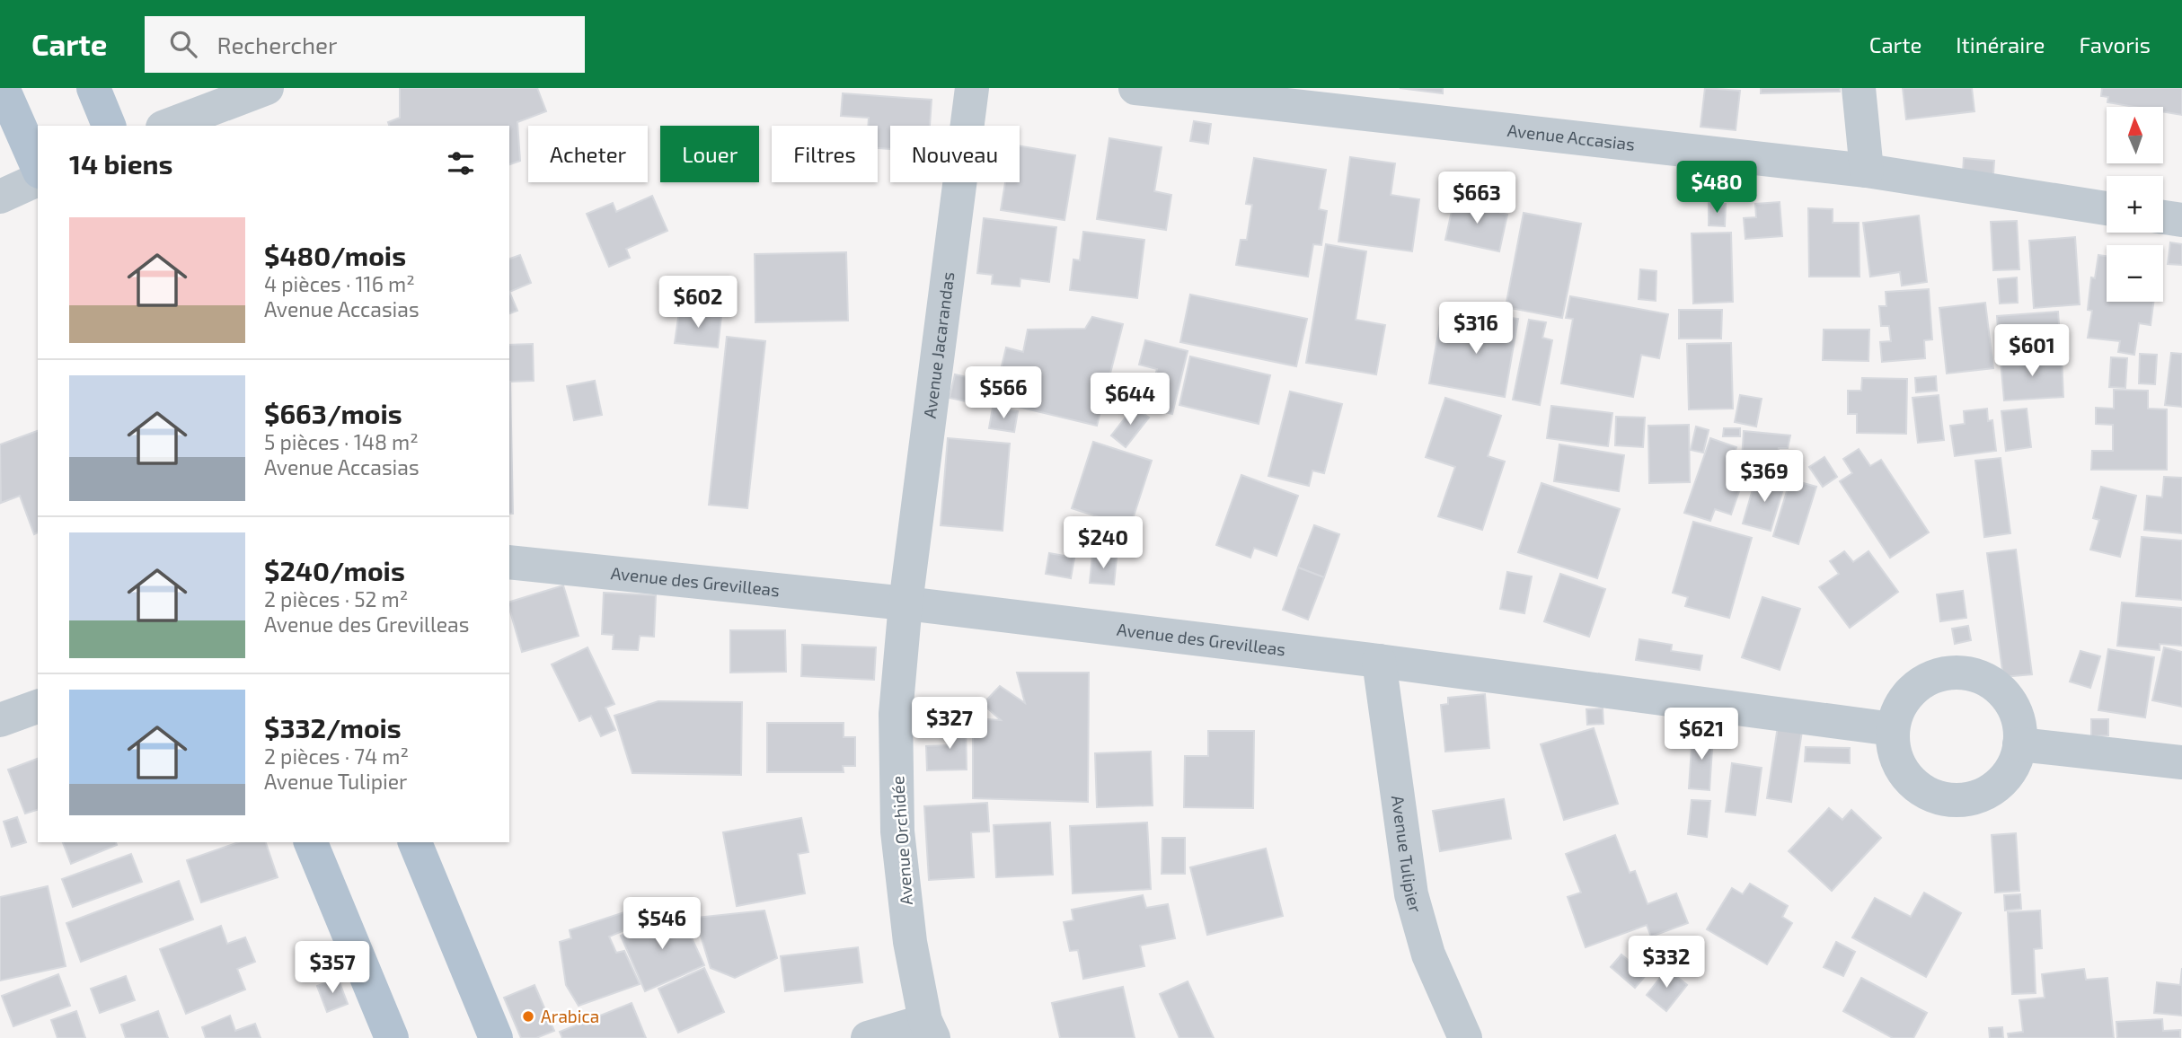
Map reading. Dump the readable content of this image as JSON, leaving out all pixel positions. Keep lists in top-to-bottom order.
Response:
{
  "streets": {
    "street": [
      "Avenue Accasias",
      "Avenue Jacarandas",
      "Avenue des Grevilleas",
      "Avenue Orchidée",
      "Avenue Tulipier"
    ]
  },
  "crossings": [
    ["Avenue Jacarandas", "Avenue des Grevilleas"],
    ["Avenue Jacarandas", "Avenue Orchidée"],
    ["Avenue des Grevilleas", "Avenue Orchidée"],
    ["Avenue des Grevilleas", "Avenue Tulipier"]
  ],
  "places": ["Arabica"],
  "north": "top",
  "page": {
    "header": "Carte",
    "search": "Rechercher",
    "nav": ["Carte", "Itinéraire", "Favoris"],
    "map_buttons": ["+", "−"],
    "chip": [
      "Acheter",
      "Louer",
      "Filtres",
      "Nouveau"
    ],
    "heading": "14 biens",
    "price": [
      "$480",
      "$663",
      "$602",
      "$316",
      "$601",
      "$566",
      "$644",
      "$369",
      "$240",
      "$327",
      "$621",
      "$546",
      "$332",
      "$357"
    ],
    "list": [
      {
        "name": "$480/mois",
        "note": "4 pièces · 116 m² · Avenue Accasias"
      },
      {
        "name": "$663/mois",
        "note": "5 pièces · 148 m² · Avenue Accasias"
      },
      {
        "name": "$240/mois",
        "note": "2 pièces · 52 m² · Avenue des Grevilleas"
      },
      {
        "name": "$332/mois",
        "note": "2 pièces · 74 m² · Avenue Tulipier"
      }
    ]
  }
}
